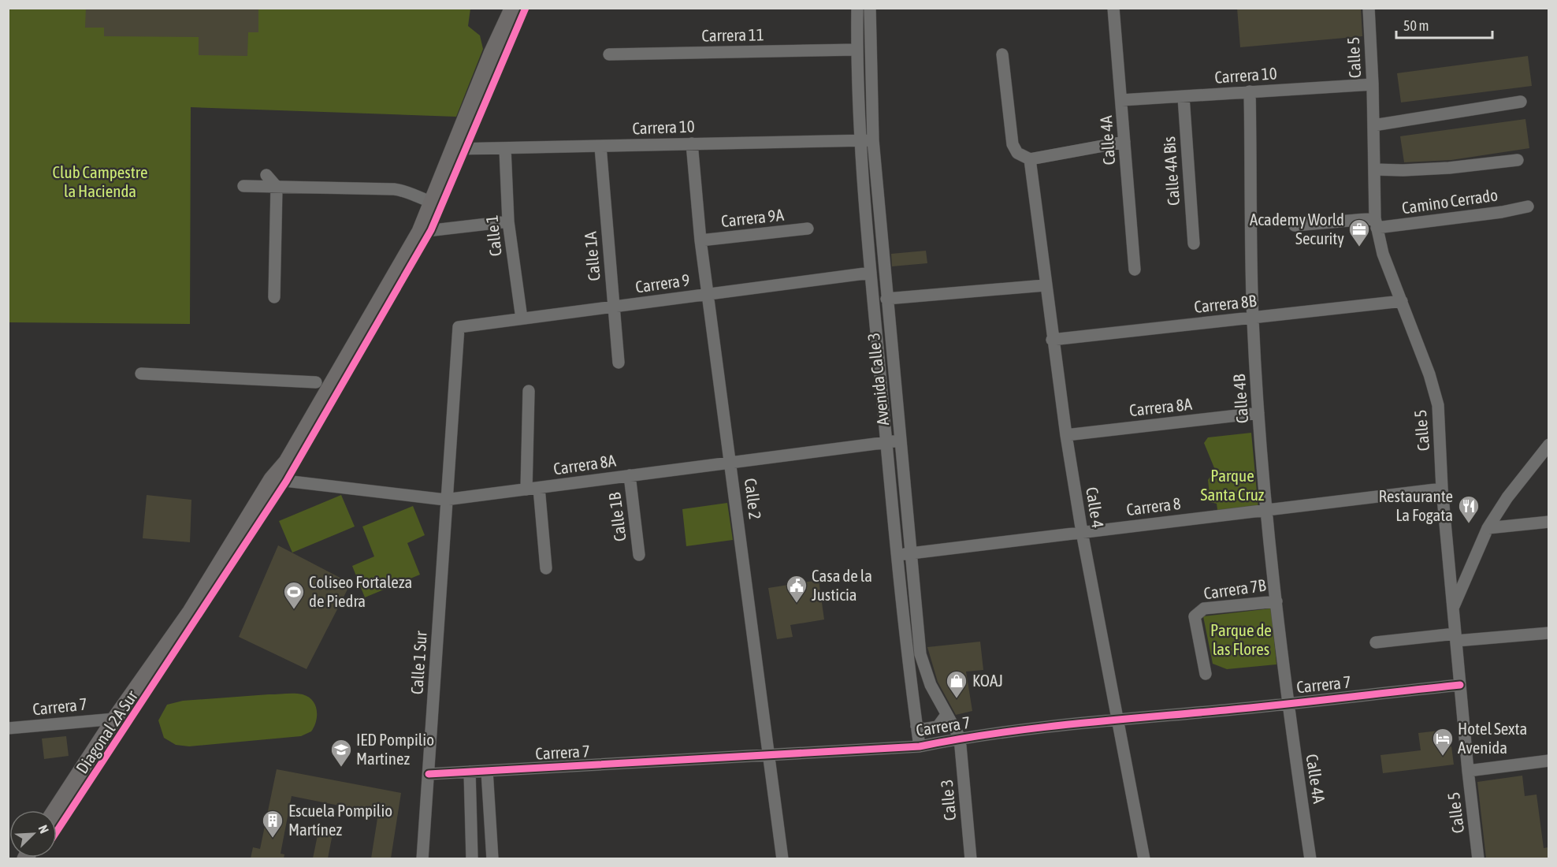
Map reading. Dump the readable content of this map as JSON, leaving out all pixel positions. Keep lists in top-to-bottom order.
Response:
{
  "streets": {
    "main road": ["Diagonal 2A Sur"],
    "street": [
      "Carrera 11",
      "Calle 5",
      "Carrera 10",
      "Calle 4A",
      "Calle 4A Bis",
      "Camino Cerrado",
      "Carrera 9A",
      "Calle 1",
      "Calle 1A",
      "Carrera 9",
      "Carrera 8B",
      "Avenida Calle 3",
      "Calle 4B",
      "Carrera 8A",
      "Calle 2",
      "Carrera 8",
      "Calle 4",
      "Calle 1B",
      "Carrera 7B",
      "Calle 1 Sur",
      "Carrera 7",
      "Calle 3"
    ]
  },
  "crossings": [
    ["Carrera 11", "Avenida Calle 3"],
    ["Calle 5", "Carrera 10"],
    ["Calle 5", "Camino Cerrado"],
    ["Calle 5", "Carrera 8B"],
    ["Calle 5", "Carrera 8"],
    ["Calle 5", "Carrera 7"],
    ["Carrera 10", "Calle 4A"],
    ["Carrera 10", "Calle 4A Bis"],
    ["Carrera 10", "Calle 1"],
    ["Carrera 10", "Calle 1A"],
    ["Carrera 10", "Avenida Calle 3"],
    ["Carrera 10", "Calle 4B"],
    ["Carrera 10", "Calle 2"],
    ["Carrera 10", "Diagonal 2A Sur"],
    ["Calle 4A", "Calle 4B"],
    ["Calle 4A", "Carrera 7"],
    ["Carrera 9A", "Calle 2"],
    ["Calle 1", "Carrera 9"],
    ["Calle 1A", "Carrera 9"],
    ["Carrera 9", "Avenida Calle 3"],
    ["Carrera 9", "Calle 2"],
    ["Carrera 9", "Calle 1 Sur"],
    ["Carrera 8B", "Calle 4B"],
    ["Carrera 8B", "Calle 4"],
    ["Avenida Calle 3", "Carrera 8A"],
    ["Avenida Calle 3", "Carrera 8"],
    ["Avenida Calle 3", "Carrera 7"],
    ["Avenida Calle 3", "Calle 3"],
    ["Calle 4B", "Carrera 8A"],
    ["Calle 4B", "Carrera 8"],
    ["Calle 4B", "Carrera 7B"],
    ["Calle 4B", "Carrera 7"],
    ["Carrera 8A", "Calle 2"],
    ["Carrera 8A", "Calle 4"],
    ["Carrera 8A", "Calle 1B"],
    ["Carrera 8A", "Calle 1 Sur"],
    ["Carrera 8A", "Diagonal 2A Sur"],
    ["Calle 2", "Carrera 7"],
    ["Carrera 8", "Calle 4"],
    ["Calle 4", "Carrera 7"],
    ["Calle 1 Sur", "Carrera 7"],
    ["Carrera 7", "Diagonal 2A Sur"],
    ["Carrera 7", "Calle 3"]
  ],
  "parks": ["Club Campestre la Hacienda", "Parque Santa Cruz", "Parque de las Flores"],
  "places": {
    "office": ["Academy World Security"],
    "restaurant": ["Restaurante La Fogata"],
    "public building": ["Casa de la Justicia"],
    "sports": ["Coliseo Fortaleza de Piedra"],
    "shop": ["KOAJ"],
    "hotel": ["Hotel Sexta Avenida"],
    "school or university": ["IED Pompilio Martinez"],
    "building": ["Escuela Pompilio Martínez"]
  },
  "scale_bar": "50 m",
  "north": "top right"
}
